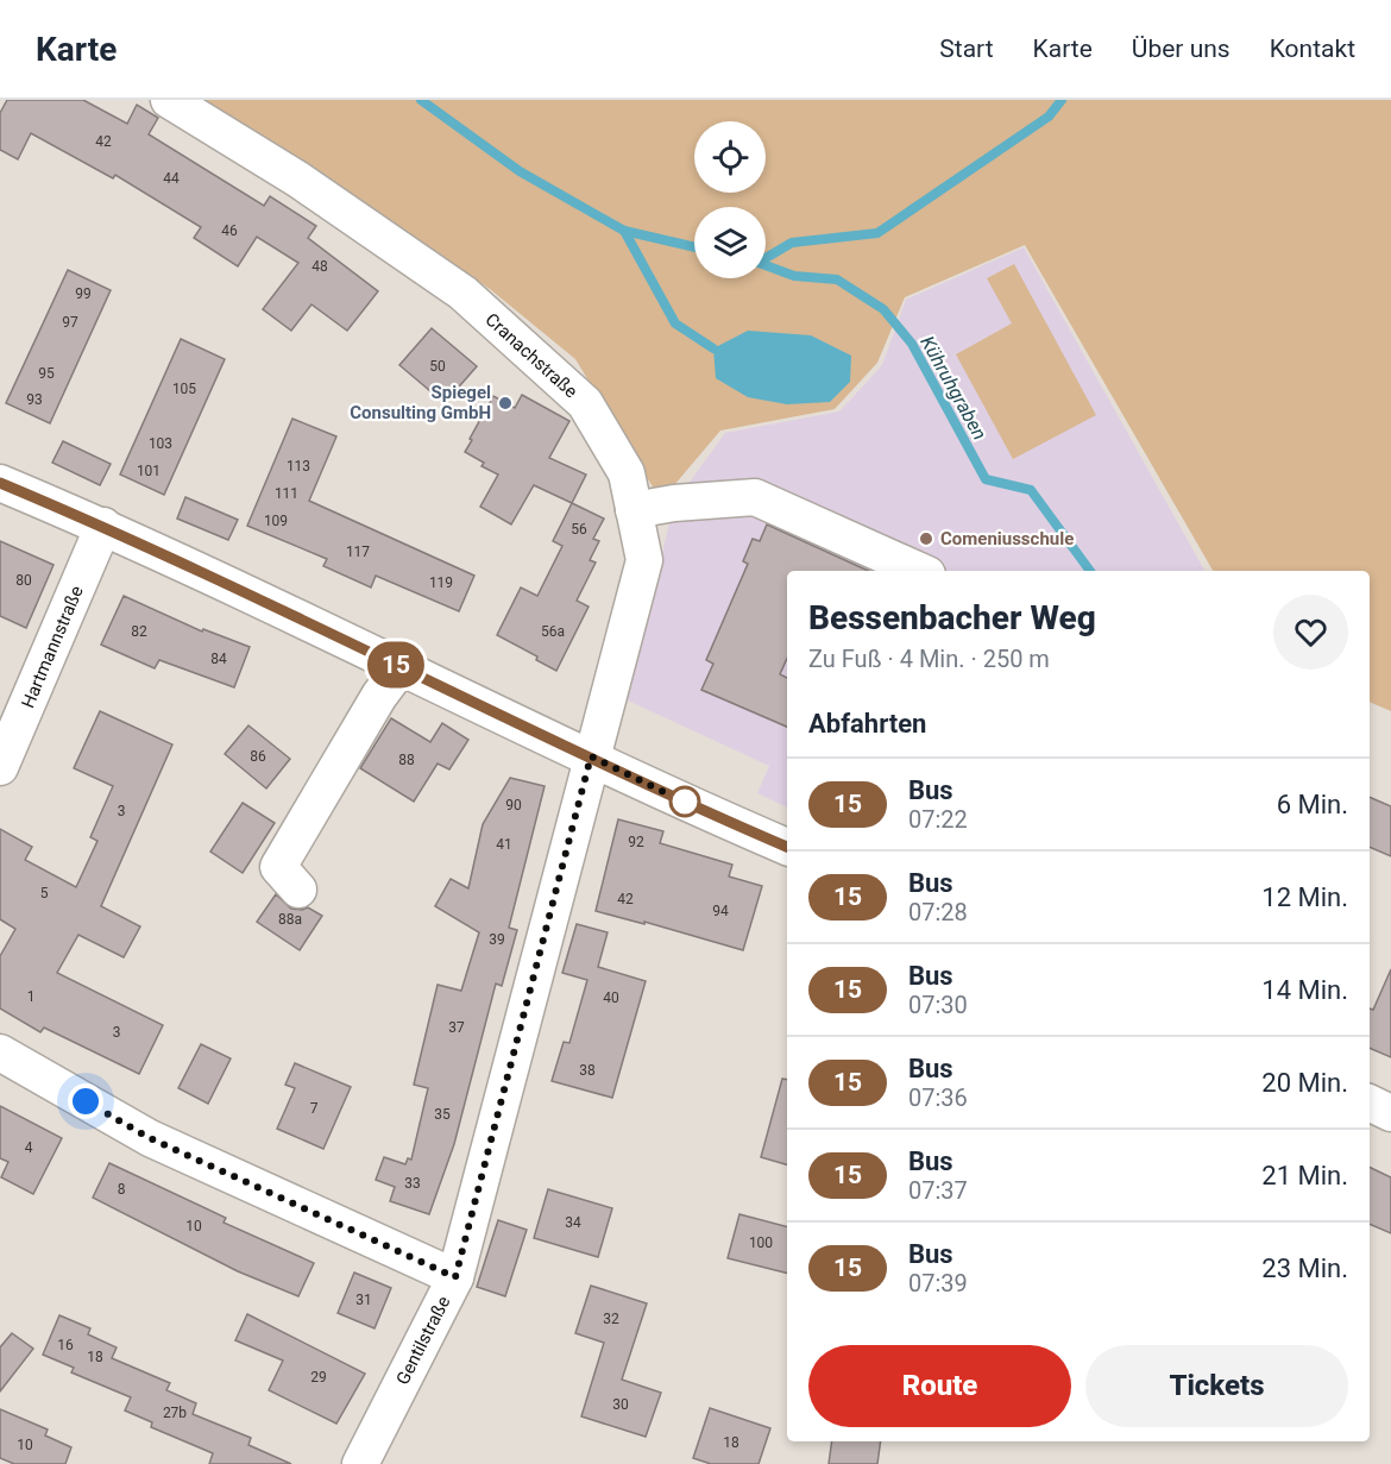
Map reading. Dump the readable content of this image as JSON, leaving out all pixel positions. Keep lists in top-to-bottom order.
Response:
{
  "streets": {
    "street": ["Cranachstraße", "Hartmannstraße", "Gentilstraße"]
  },
  "crossings": [
    ["Cranachstraße", "Gentilstraße"]
  ],
  "water": ["Kühruhgraben"],
  "places": ["Spiegel Consulting GmbH", "Comeniusschule"],
  "lines": ["bus line 15"],
  "house_numbers": [
    "42",
    "44",
    "46",
    "48",
    "99",
    "97",
    "50",
    "95",
    "105",
    "93",
    "103",
    "113",
    "101",
    "111",
    "109",
    "56",
    "117",
    "80",
    "119",
    "82",
    "56a",
    "84",
    "86",
    "88",
    "90",
    "3",
    "92",
    "41",
    "5",
    "42",
    "94",
    "88a",
    "39",
    "1",
    "40",
    "37",
    "3",
    "38",
    "7",
    "35",
    "4",
    "33",
    "8",
    "34",
    "10",
    "100",
    "31",
    "32",
    "16",
    "18",
    "29",
    "30",
    "27b",
    "18",
    "10"
  ],
  "page": {
    "header": "Karte",
    "nav": [
      "Start",
      "Karte",
      "Über uns",
      "Kontakt"
    ],
    "on_map": "15",
    "heading": [
      ["Bessenbacher Weg", "Zu Fuß · 4 Min. · 250 m"],
      "Abfahrten"
    ],
    "list": [
      {
        "mark": "15",
        "name": "Bus",
        "note": "07:22",
        "value": "6 Min."
      },
      {
        "mark": "15",
        "name": "Bus",
        "note": "07:28",
        "value": "12 Min."
      },
      {
        "mark": "15",
        "name": "Bus",
        "note": "07:30",
        "value": "14 Min."
      },
      {
        "mark": "15",
        "name": "Bus",
        "note": "07:36",
        "value": "20 Min."
      },
      {
        "mark": "15",
        "name": "Bus",
        "note": "07:37",
        "value": "21 Min."
      },
      {
        "mark": "15",
        "name": "Bus",
        "note": "07:39",
        "value": "23 Min."
      }
    ],
    "buttons": ["Route", "Tickets"]
  }
}
